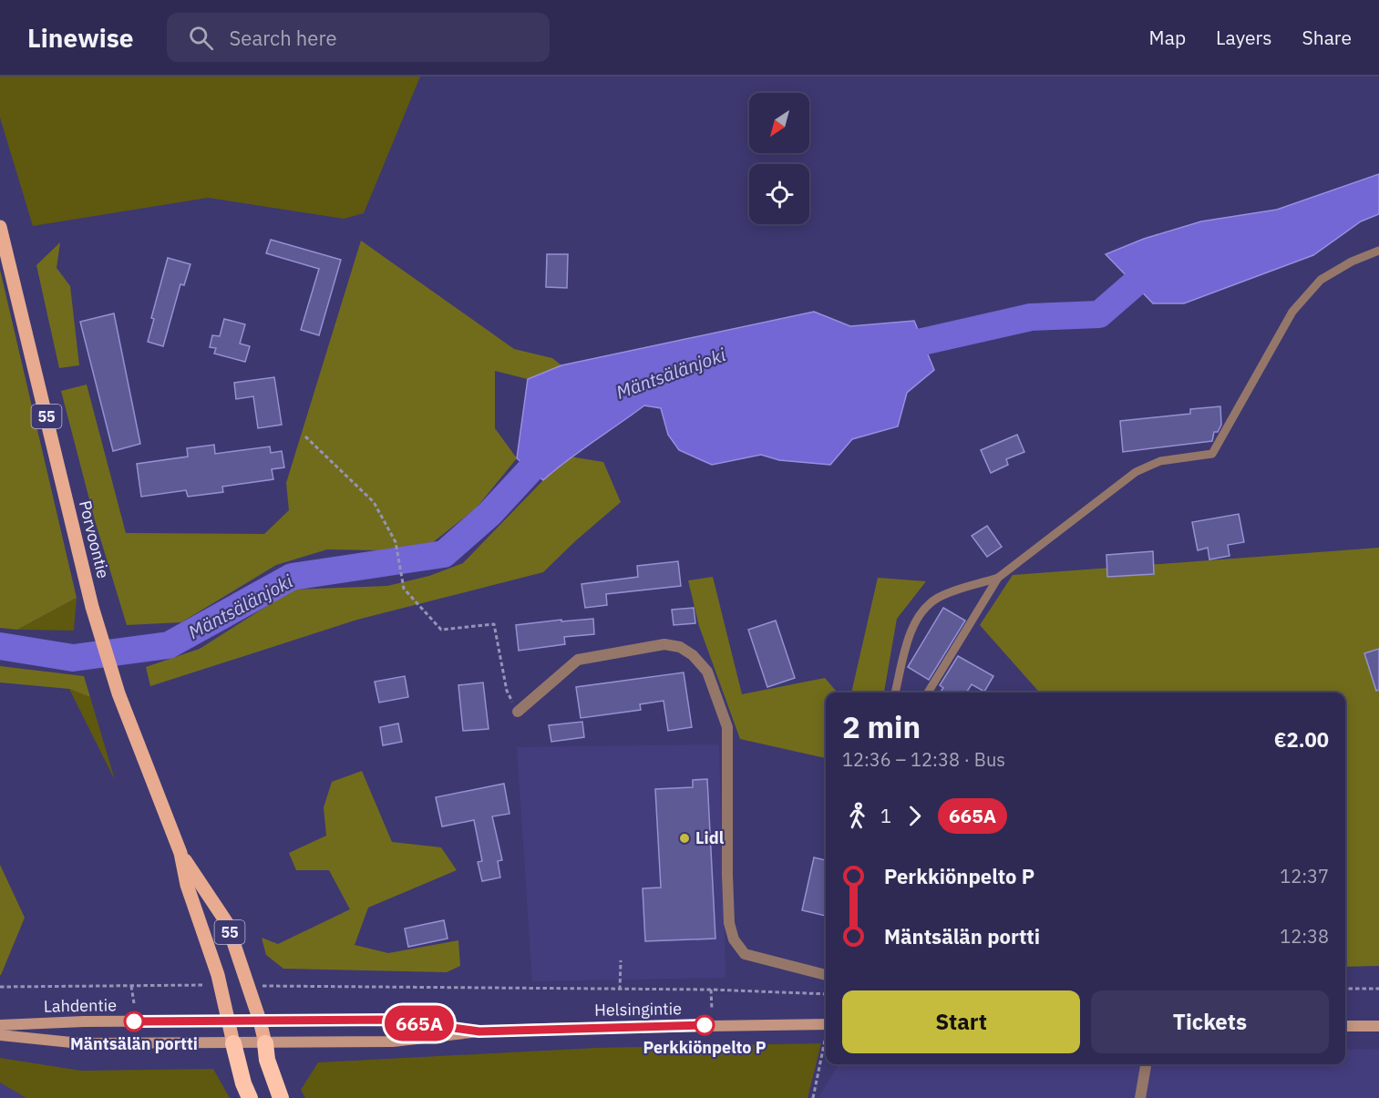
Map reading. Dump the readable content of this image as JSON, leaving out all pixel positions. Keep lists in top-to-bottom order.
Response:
{
  "streets": {
    "main road": [
      "55",
      "Porvoontie",
      "Lahdentie",
      "Helsingintie"
    ]
  },
  "crossings": [
    ["Porvoontie", "Lahdentie"],
    ["Porvoontie", "Helsingintie"],
    ["Lahdentie", "Helsingintie"]
  ],
  "water": ["Mäntsälänjoki"],
  "places": ["Lidl", "Mäntsälän portti", "Perkkiönpelto P"],
  "lines": ["bus line 665A"],
  "north": "bottom left",
  "page": {
    "header": "Linewise",
    "search": "Search here",
    "nav": ["Map", "Layers", "Share"],
    "on_map": "665A",
    "heading": ["2 min", "12:36 – 12:38 · Bus", "€2.00"],
    "legs": ["1", "665A"],
    "list": [
      {
        "name": "Perkkiönpelto P",
        "value": "12:37"
      },
      {
        "name": "Mäntsälän portti",
        "value": "12:38"
      }
    ],
    "buttons": ["Start", "Tickets"]
  }
}
